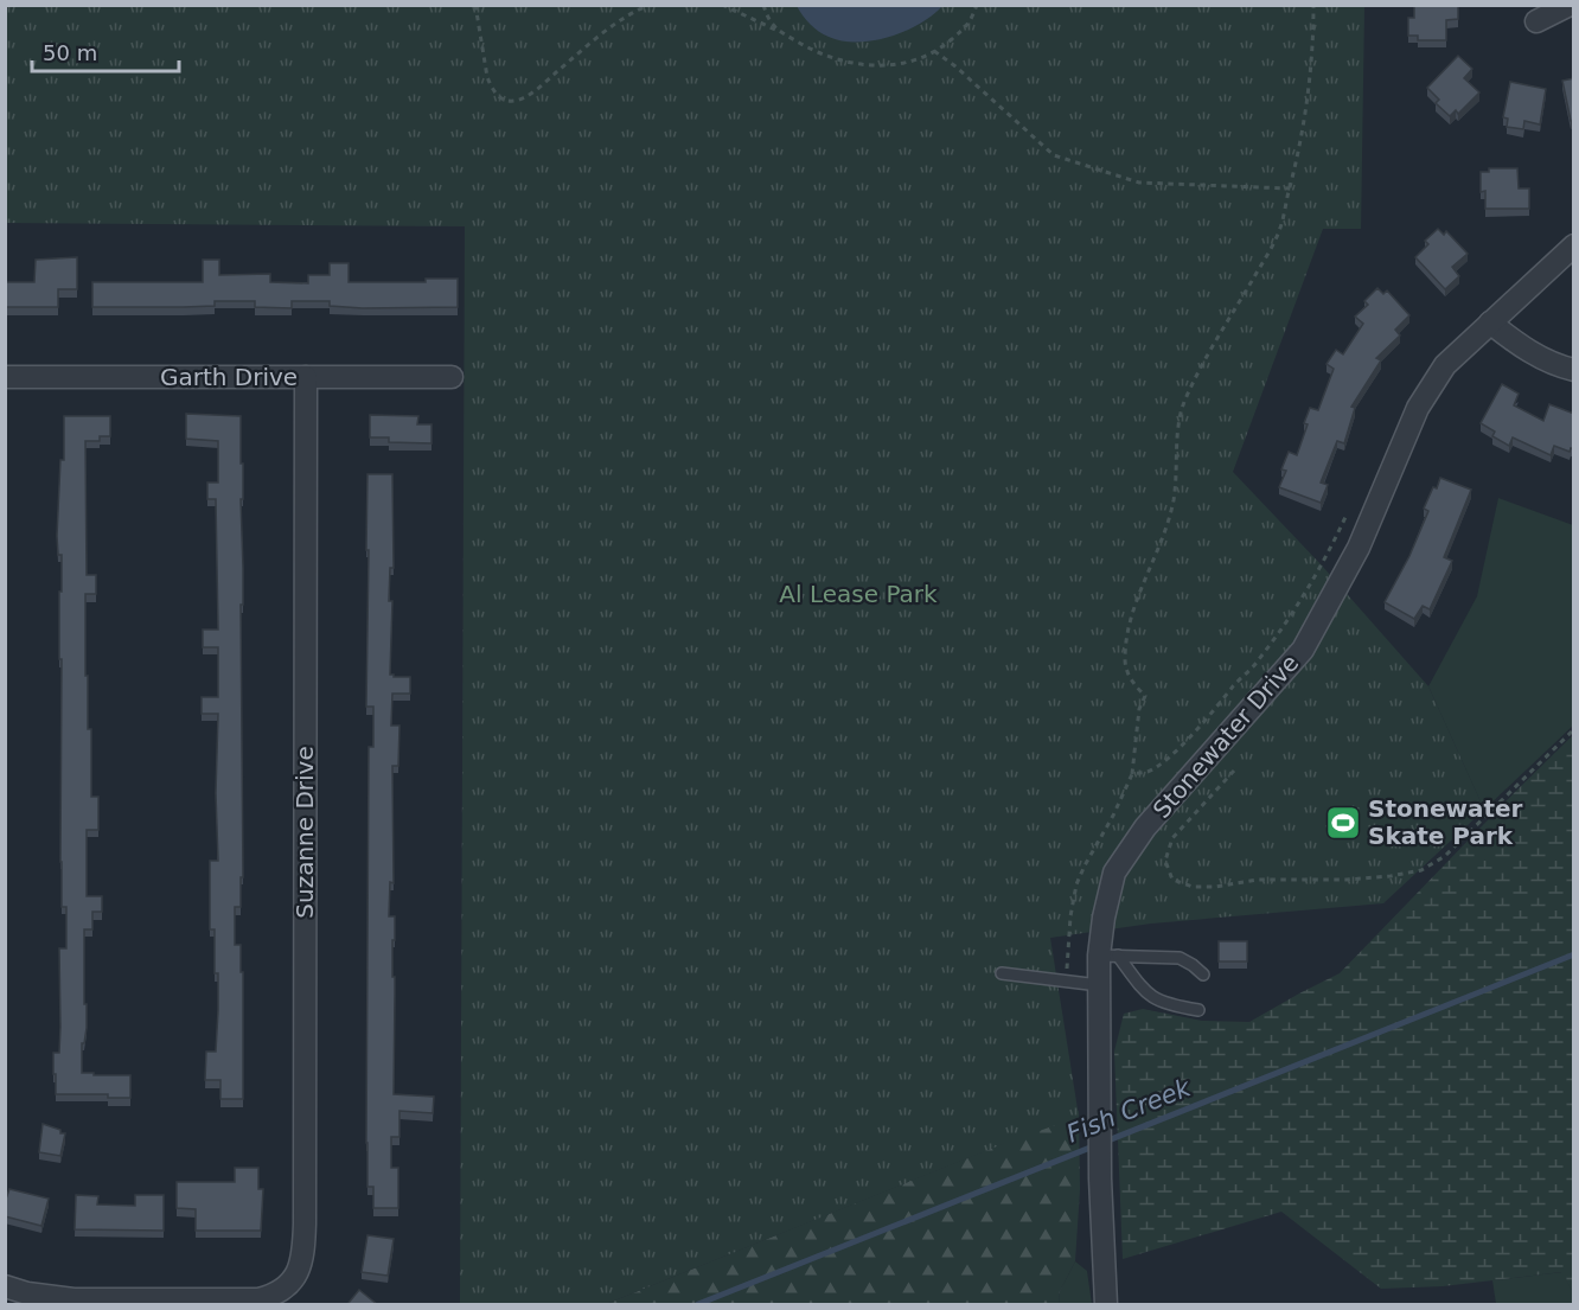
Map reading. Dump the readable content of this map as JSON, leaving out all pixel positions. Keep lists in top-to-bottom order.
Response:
{
  "streets": {
    "street": ["Garth Drive", "Stonewater Drive", "Suzanne Drive"]
  },
  "crossings": [
    ["Garth Drive", "Suzanne Drive"]
  ],
  "water": ["Fish Creek"],
  "parks": ["Al Lease Park"],
  "places": {
    "sports": ["Stonewater Skate Park"]
  },
  "scale_bar": "50 m"
}
